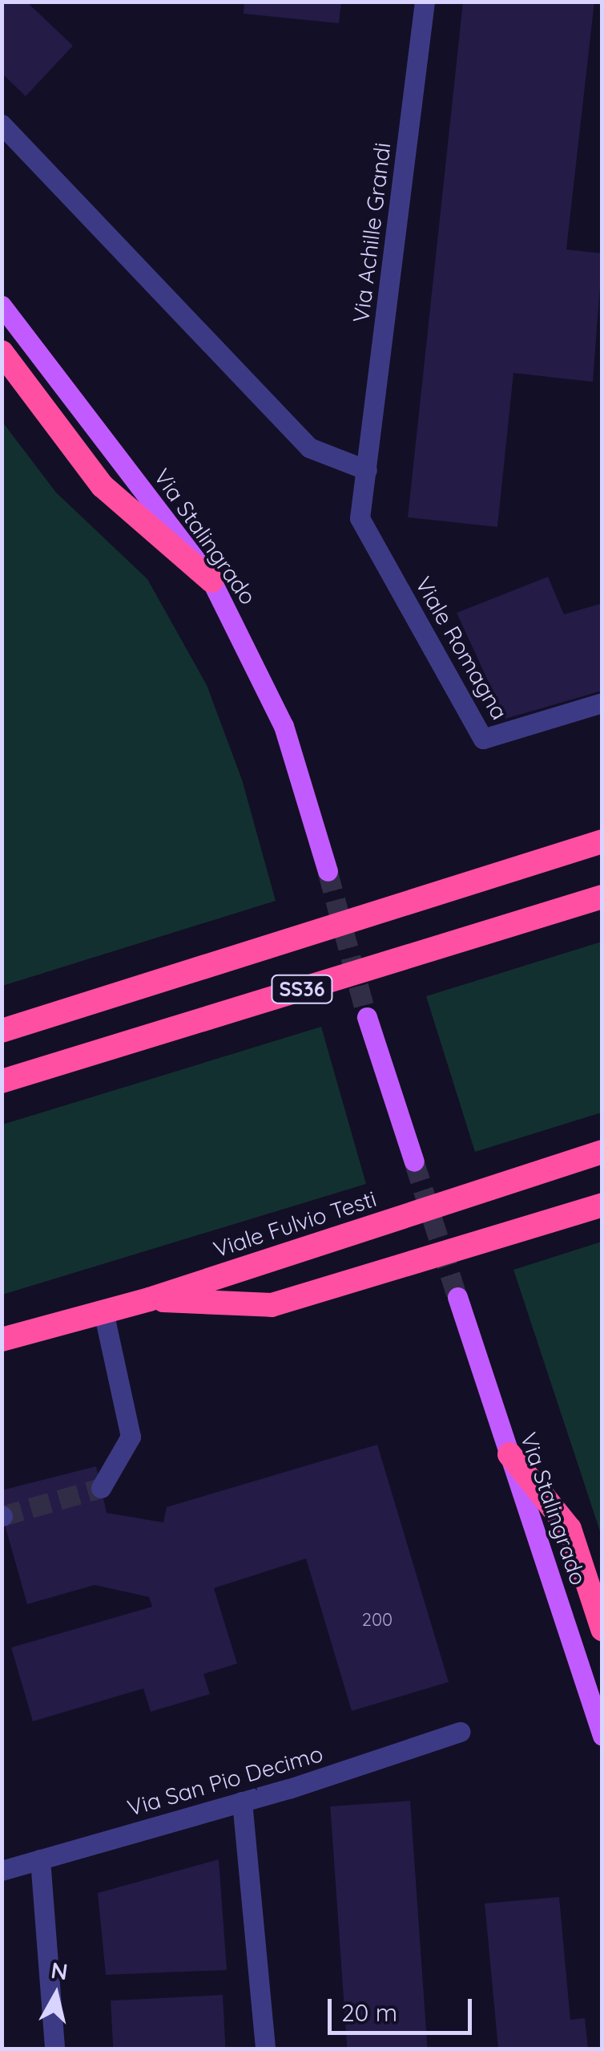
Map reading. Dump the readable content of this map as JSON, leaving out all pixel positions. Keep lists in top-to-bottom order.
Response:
{
  "streets": {
    "highway": ["SS36", "Viale Fulvio Testi"],
    "main road": ["Via Stalingrado"],
    "street": ["Via Achille Grandi", "Viale Romagna", "Via San Pio Decimo"]
  },
  "crossings": [
    ["Via Achille Grandi", "Viale Romagna"]
  ],
  "house_numbers": ["200"],
  "scale_bar": "20 m",
  "north": "top"
}
